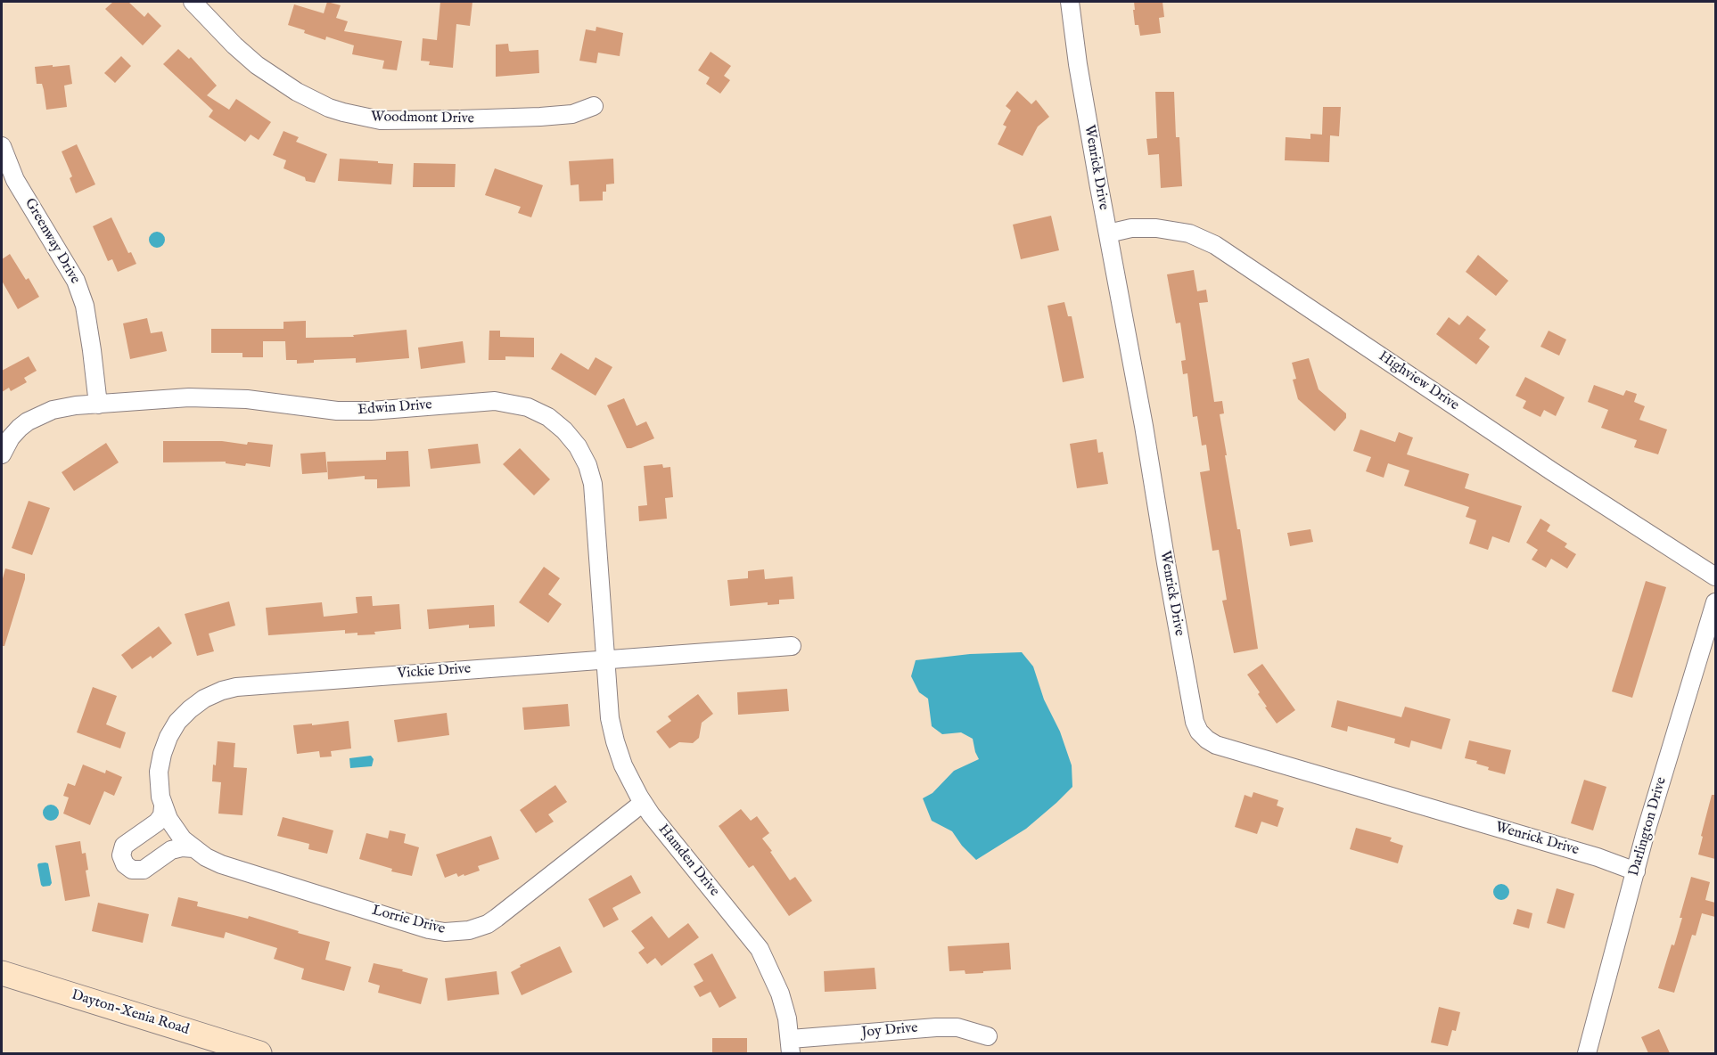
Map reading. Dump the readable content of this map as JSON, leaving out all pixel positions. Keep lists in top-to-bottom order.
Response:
{
  "streets": {
    "main road": ["Dayton-Xenia Road"],
    "street": [
      "Woodmont Drive",
      "Wenrick Drive",
      "Greenway Drive",
      "Highview Drive",
      "Edwin Drive",
      "Vickie Drive",
      "Darlington Drive",
      "Hamden Drive",
      "Lorrie Drive",
      "Joy Drive"
    ]
  },
  "crossings": [
    ["Wenrick Drive", "Highview Drive"],
    ["Wenrick Drive", "Darlington Drive"],
    ["Greenway Drive", "Edwin Drive"],
    ["Edwin Drive", "Vickie Drive"],
    ["Edwin Drive", "Hamden Drive"],
    ["Vickie Drive", "Hamden Drive"],
    ["Vickie Drive", "Lorrie Drive"],
    ["Hamden Drive", "Lorrie Drive"],
    ["Hamden Drive", "Joy Drive"]
  ]
}
